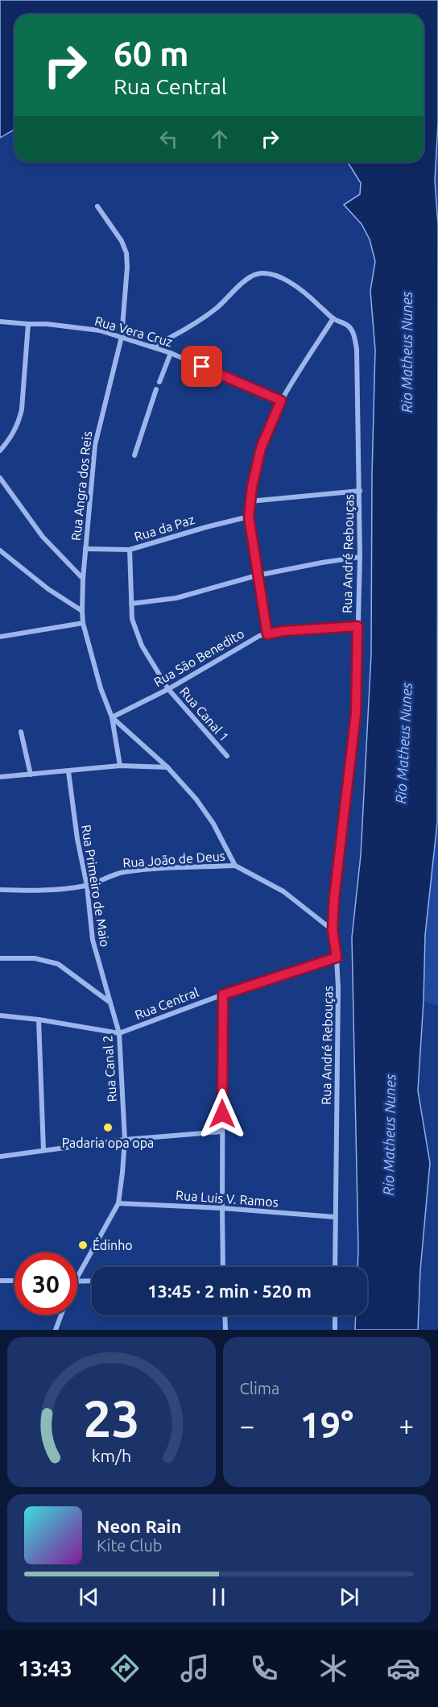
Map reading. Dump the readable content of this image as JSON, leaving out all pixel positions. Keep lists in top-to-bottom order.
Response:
{
  "streets": {
    "street": [
      "Rua Vera Cruz",
      "Rua Angra dos Reis",
      "Rua da Paz",
      "Rua André Rebouças",
      "Rua São Benedito",
      "Rua Canal 1",
      "Rua João de Deus",
      "Rua Primeiro de Maio",
      "Rua Central",
      "Rua Canal 2",
      "Rua Luis V. Ramos"
    ]
  },
  "crossings": [
    ["Rua Vera Cruz", "Rua Angra dos Reis"],
    ["Rua Angra dos Reis", "Rua da Paz"],
    ["Rua Angra dos Reis", "Rua São Benedito"],
    ["Rua Angra dos Reis", "Rua João de Deus"],
    ["Rua da Paz", "Rua Canal 1"],
    ["Rua André Rebouças", "Rua São Benedito"],
    ["Rua André Rebouças", "Rua Central"],
    ["Rua André Rebouças", "Rua Luis V. Ramos"],
    ["Rua São Benedito", "Rua Canal 1"],
    ["Rua João de Deus", "Rua Primeiro de Maio"],
    ["Rua Primeiro de Maio", "Rua Canal 2"],
    ["Rua Central", "Rua Canal 2"],
    ["Rua Canal 2", "Rua Luis V. Ramos"]
  ],
  "water": ["Rio Matheus Nunes"],
  "places": ["Padaria opa opa", "Édinho"],
  "page": {
    "turn": ["60 m", "Rua Central"],
    "limit": "30",
    "trip": "13:45 · 2 min · 520 m",
    "tile": "Clima",
    "heat": ["−", "19°", "+"],
    "song": ["Neon Rain", "Kite Club"],
    "tabs": "13:43",
    "gauge": ["23", "km/h"]
  }
}
